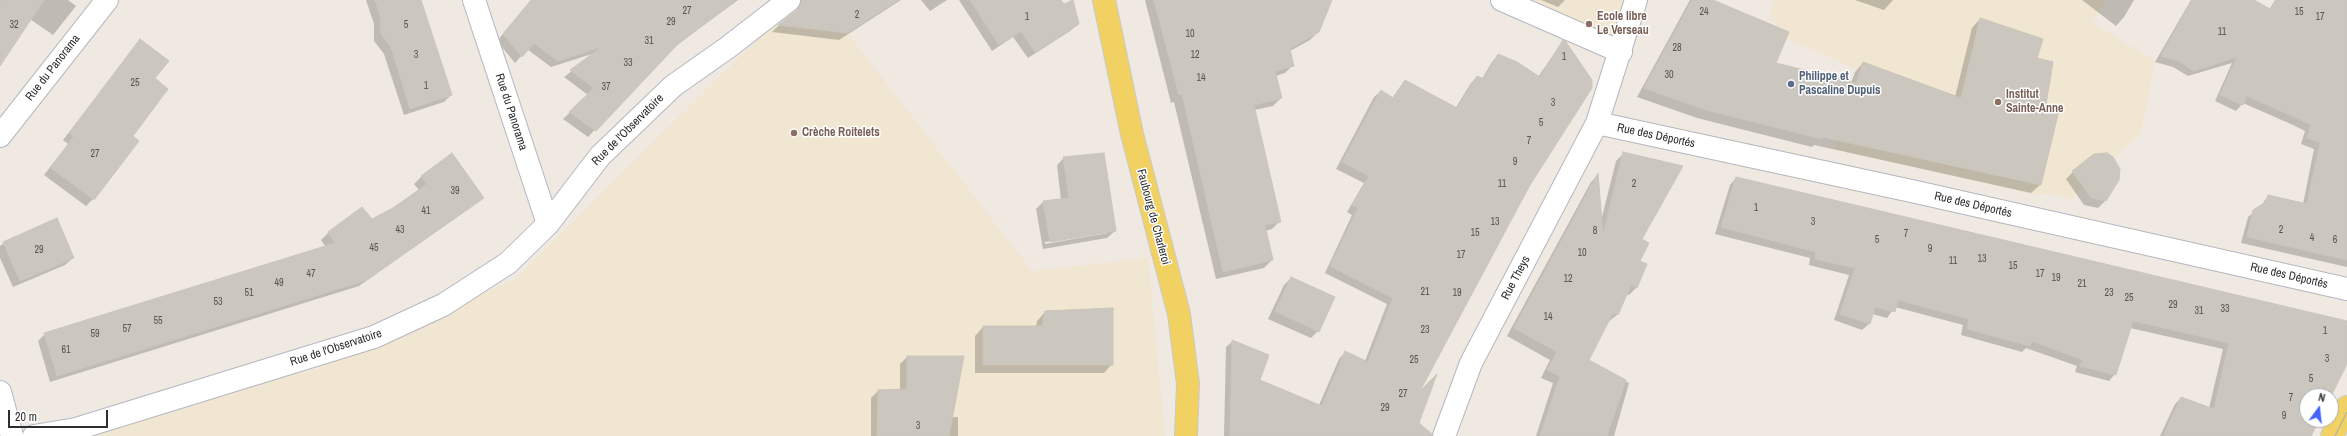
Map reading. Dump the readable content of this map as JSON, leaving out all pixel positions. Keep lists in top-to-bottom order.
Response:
{
  "streets": {
    "main road": ["Faubourg de Charleroi"],
    "street": [
      "Rue du Panorama",
      "Rue de l'Observatoire",
      "Rue des Déportés",
      "Rue Theys"
    ]
  },
  "crossings": [
    ["Rue du Panorama", "Rue de l'Observatoire"],
    ["Rue des Déportés", "Rue Theys"]
  ],
  "places": [
    "Ecole libre Le Verseau",
    "Philippe et Pascaline Dupuis",
    "Institut Sainte-Anne",
    "Crèche Roitelets"
  ],
  "house_numbers": [
    "27",
    "24",
    "15",
    "2",
    "1",
    "17",
    "29",
    "32",
    "5",
    "11",
    "10",
    "31",
    "28",
    "3",
    "12",
    "1",
    "33",
    "30",
    "14",
    "25",
    "1",
    "37",
    "3",
    "5",
    "7",
    "27",
    "9",
    "11",
    "2",
    "39",
    "1",
    "41",
    "13",
    "3",
    "43",
    "2",
    "8",
    "15",
    "7",
    "4",
    "5",
    "6",
    "45",
    "9",
    "29",
    "10",
    "17",
    "13",
    "11",
    "15",
    "47",
    "17",
    "19",
    "12",
    "49",
    "21",
    "21",
    "51",
    "19",
    "23",
    "25",
    "53",
    "29",
    "33",
    "31",
    "14",
    "55",
    "57",
    "23",
    "1",
    "59",
    "61",
    "3",
    "25",
    "5",
    "27",
    "7",
    "29",
    "9",
    "3"
  ],
  "scale_bar": "20 m",
  "north": "top"
}
